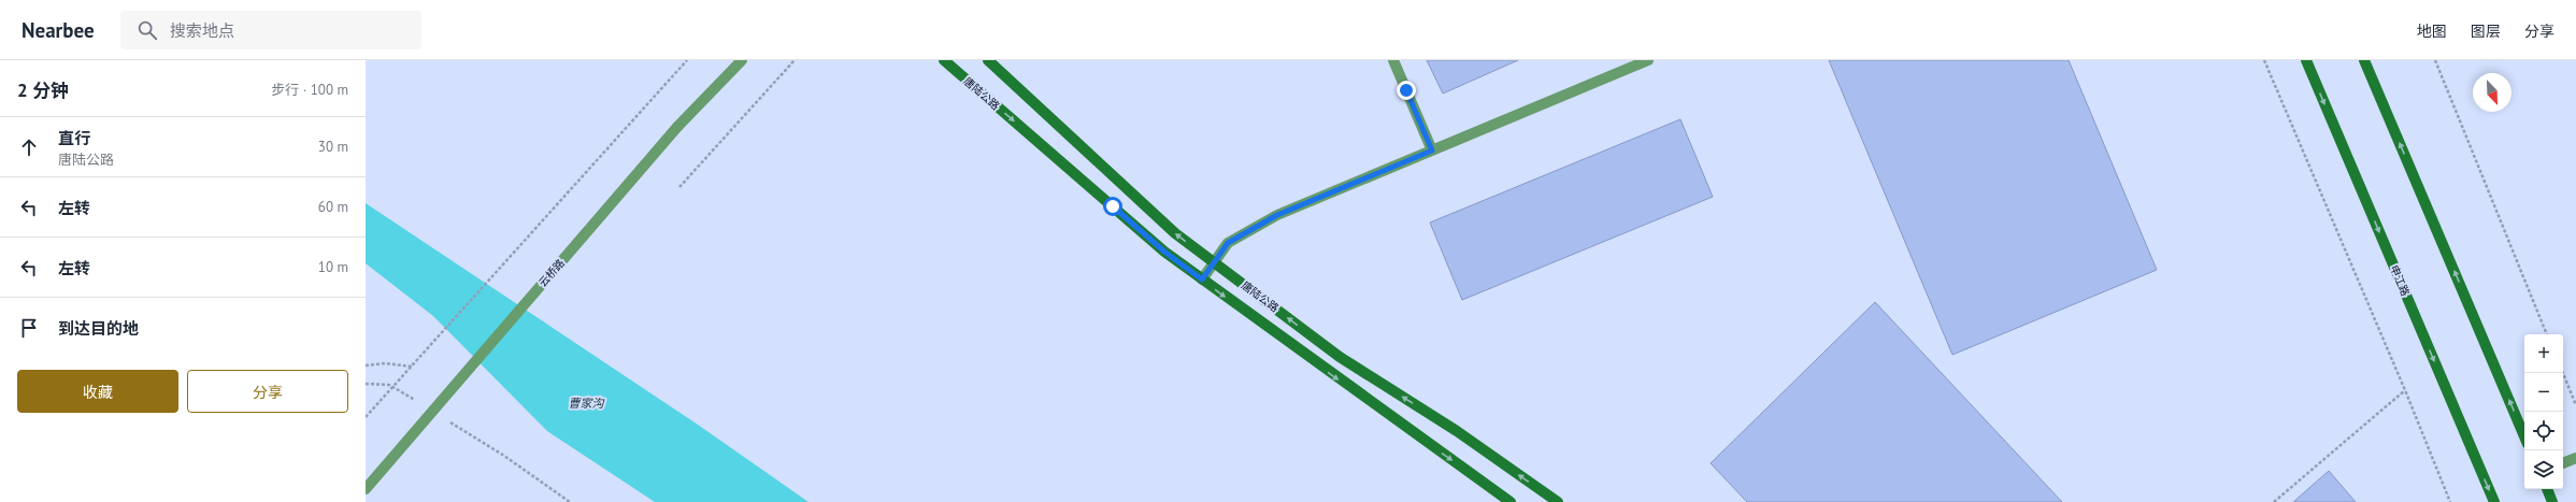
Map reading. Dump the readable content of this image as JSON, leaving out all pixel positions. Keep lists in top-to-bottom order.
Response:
{
  "streets": {
    "main road": ["唐陆公路", "申江路"],
    "street": ["云桥路"]
  },
  "water": ["曹家沟"],
  "north": "bottom right",
  "page": {
    "header": "Nearbee",
    "search": "搜索地点",
    "nav": ["地图", "图层", "分享"],
    "heading": ["2 分钟", "步行 · 100 m"],
    "list": [
      ["直行", "唐陆公路", "30 m"],
      ["左转", "60 m"],
      ["左转", "10 m"],
      "到达目的地"
    ],
    "map_buttons": ["+", "−"],
    "buttons": ["收藏", "分享"]
  }
}
